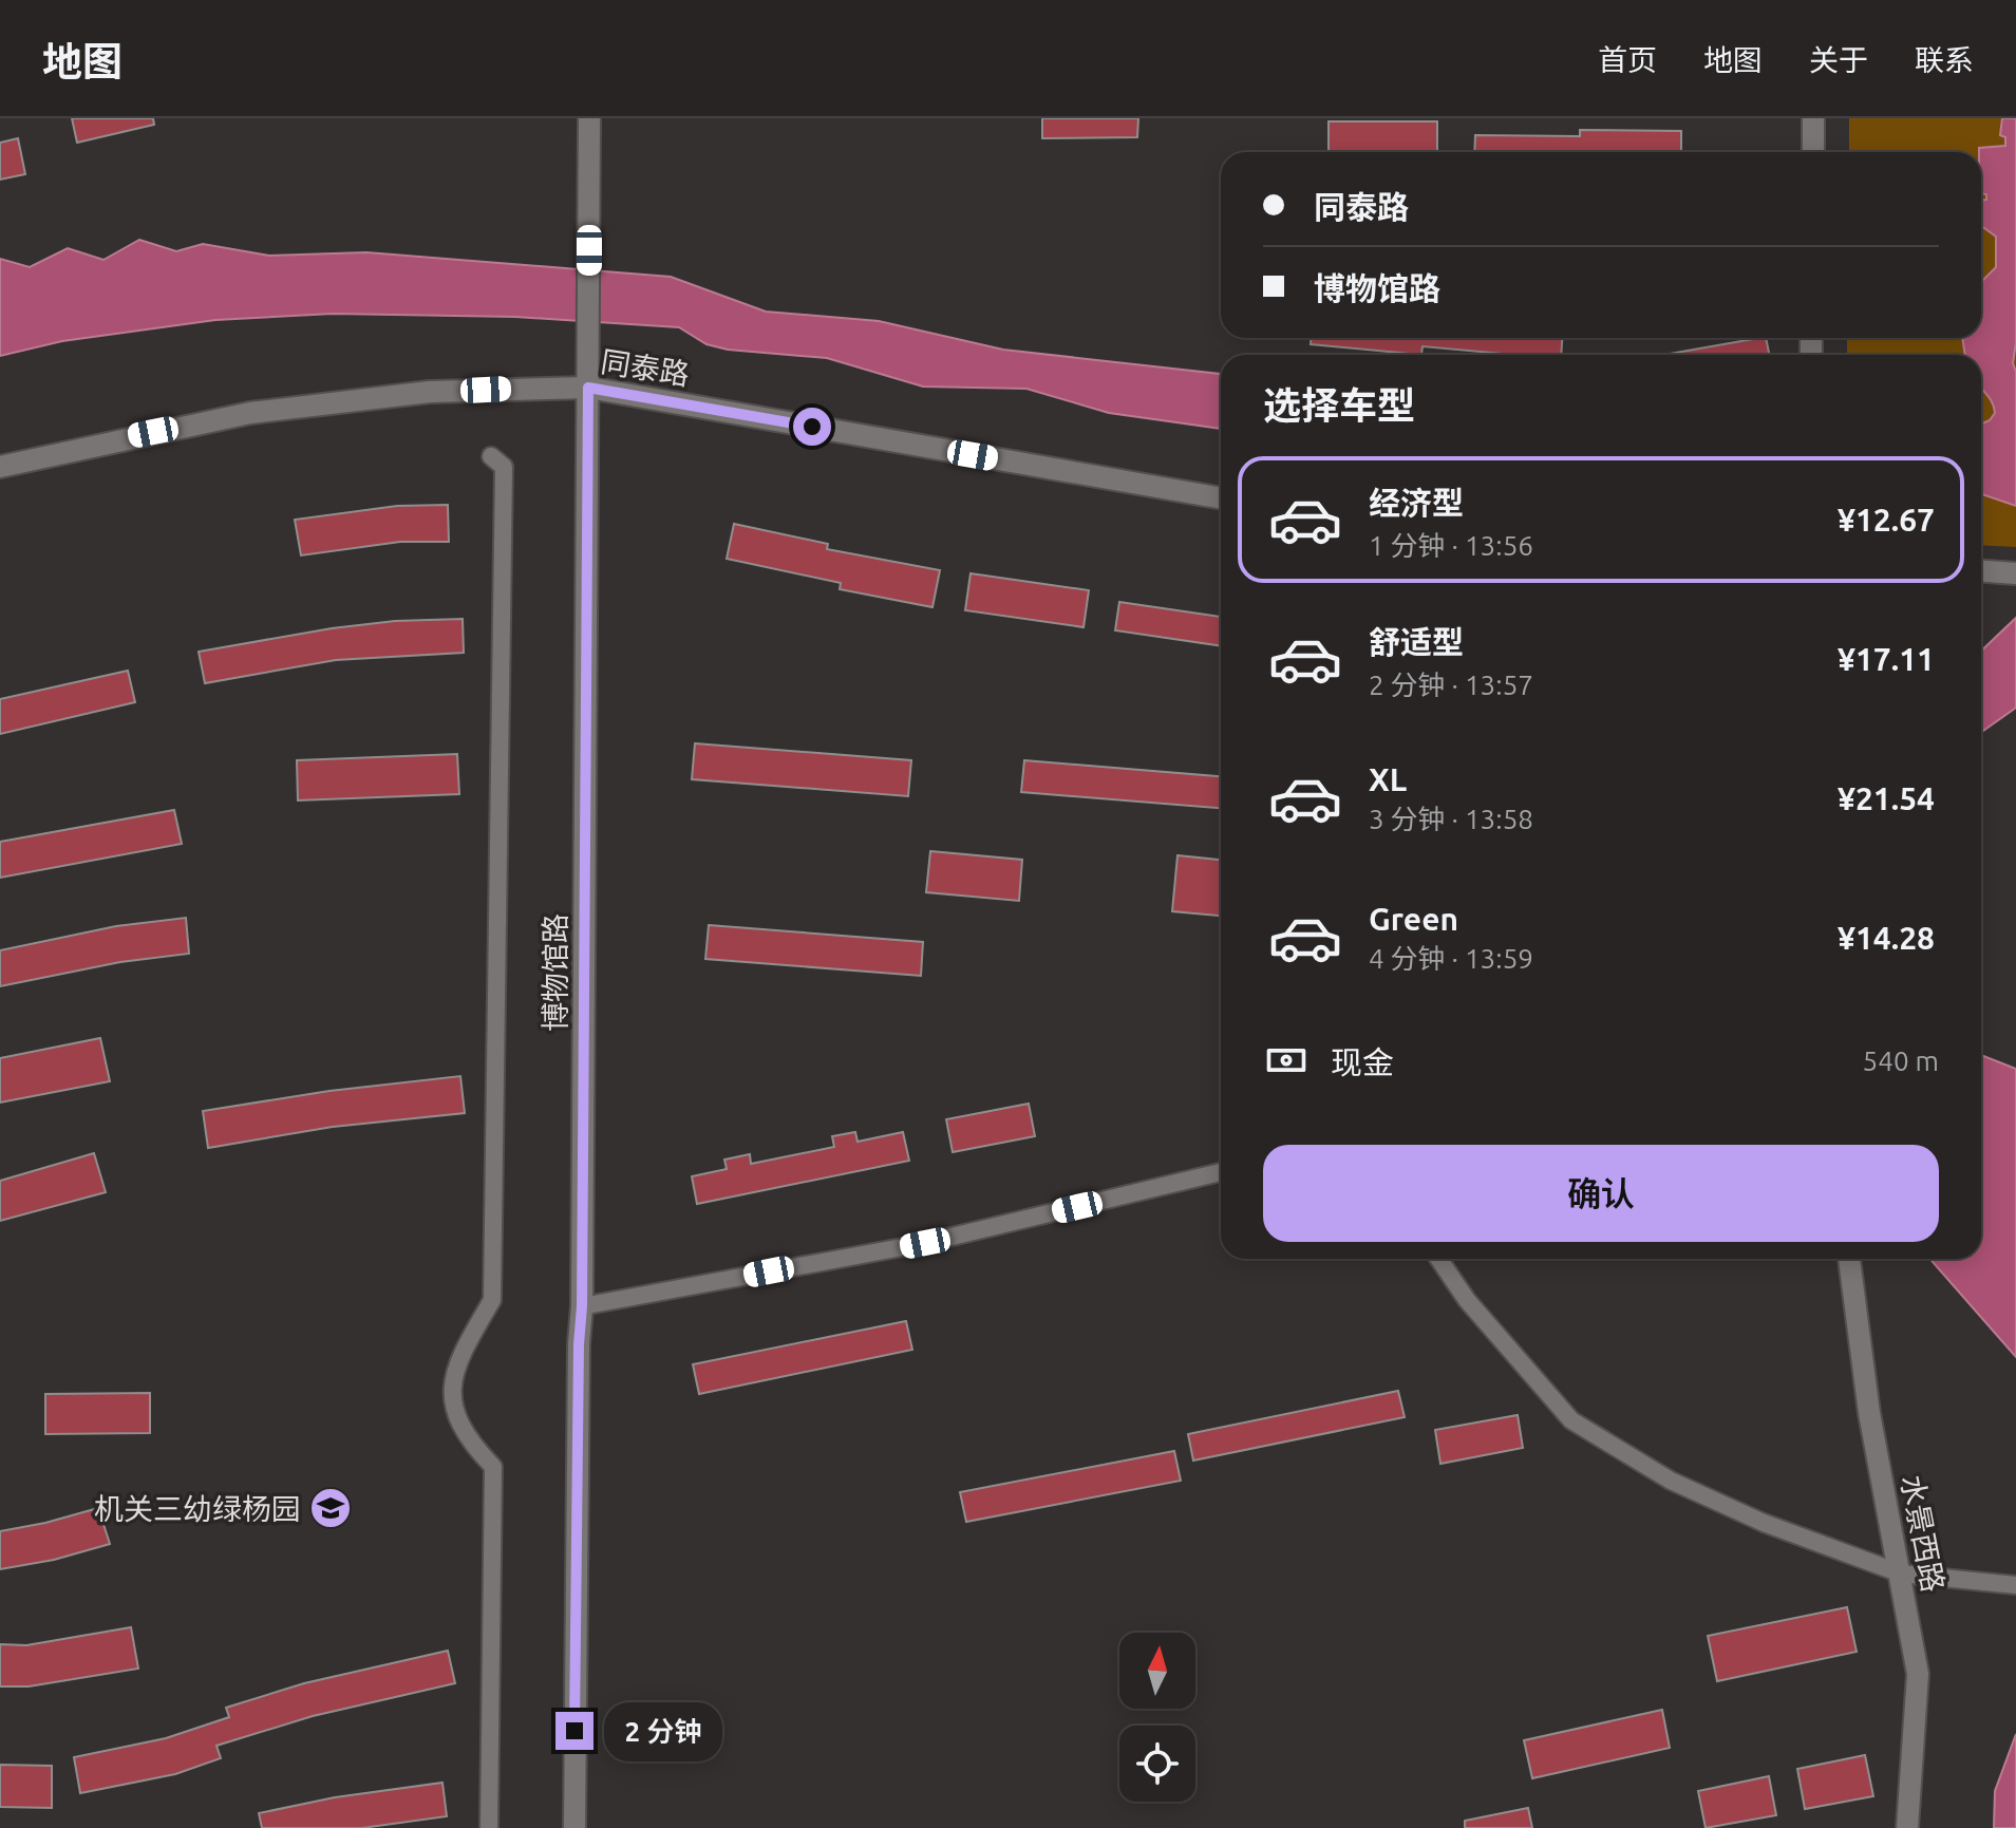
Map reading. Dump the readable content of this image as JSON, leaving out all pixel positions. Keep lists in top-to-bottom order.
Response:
{
  "streets": {
    "street": ["同泰路", "博物馆路", "水景西路"]
  },
  "crossings": [
    ["同泰路", "博物馆路"]
  ],
  "places": {
    "school or university": ["机关三幼绿杨园"]
  },
  "north": "top",
  "page": {
    "header": "地图",
    "nav": [
      "首页",
      "地图",
      "关于",
      "联系"
    ],
    "banner": ["同泰路", "博物馆路"],
    "heading": "选择车型",
    "list": [
      {
        "name": "经济型",
        "note": "1 分钟 · 13:56",
        "value": "¥12.67"
      },
      {
        "name": "舒适型",
        "note": "2 分钟 · 13:57",
        "value": "¥17.11"
      },
      {
        "name": "XL",
        "note": "3 分钟 · 13:58",
        "value": "¥21.54"
      },
      {
        "name": "Green",
        "note": "4 分钟 · 13:59",
        "value": "¥14.28"
      }
    ],
    "pay": ["现金", "540 m"],
    "buttons": "确认",
    "bubble": "2 分钟"
  }
}
